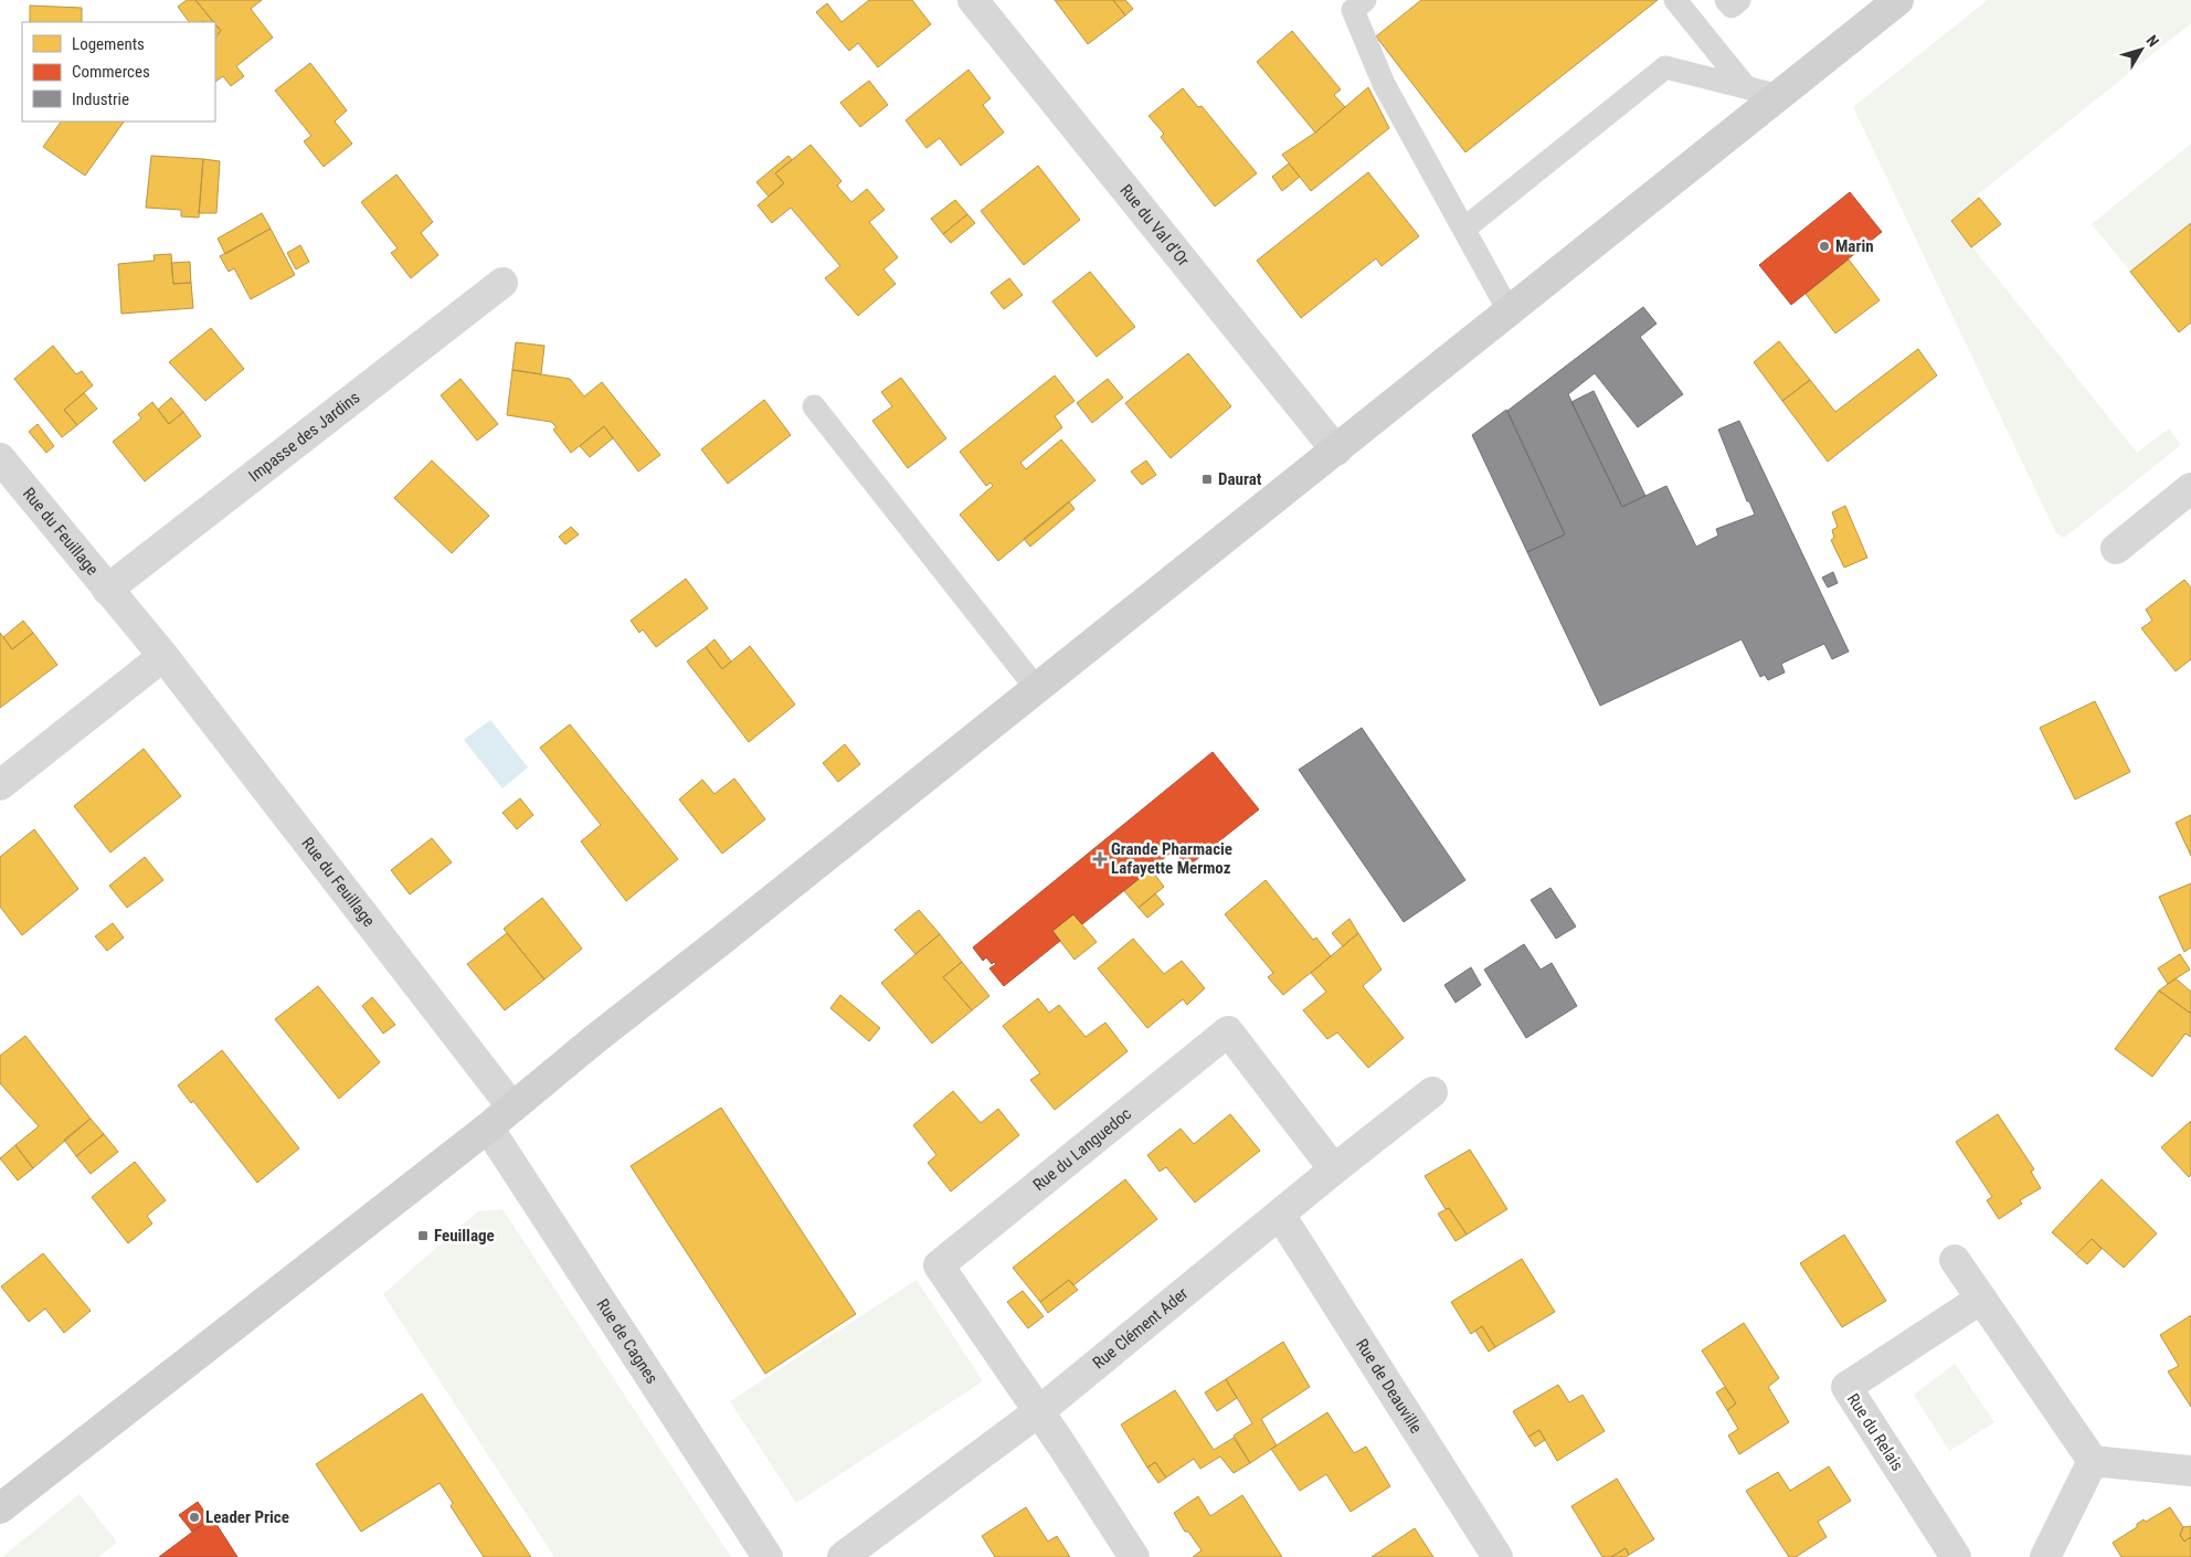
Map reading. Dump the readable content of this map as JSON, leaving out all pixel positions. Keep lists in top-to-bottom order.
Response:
{
  "streets": {
    "street": [
      "Rue du Val d'Or",
      "Impasse des Jardins",
      "Rue du Feuillage",
      "Rue du Languedoc",
      "Rue Clément Ader",
      "Rue de Cagnes",
      "Rue de Deauville",
      "Rue du Relais"
    ]
  },
  "crossings": [
    ["Impasse des Jardins", "Rue du Feuillage"],
    ["Rue du Languedoc", "Rue Clément Ader"],
    ["Rue Clément Ader", "Rue de Deauville"]
  ],
  "places": {
    "other": ["Marin", "Leader Price"],
    "transit": ["Daurat", "Feuillage"],
    "health": ["Grande Pharmacie Lafayette Mermoz"]
  },
  "legend": ["Logements", "Commerces", "Industrie"],
  "north": "top right"
}
